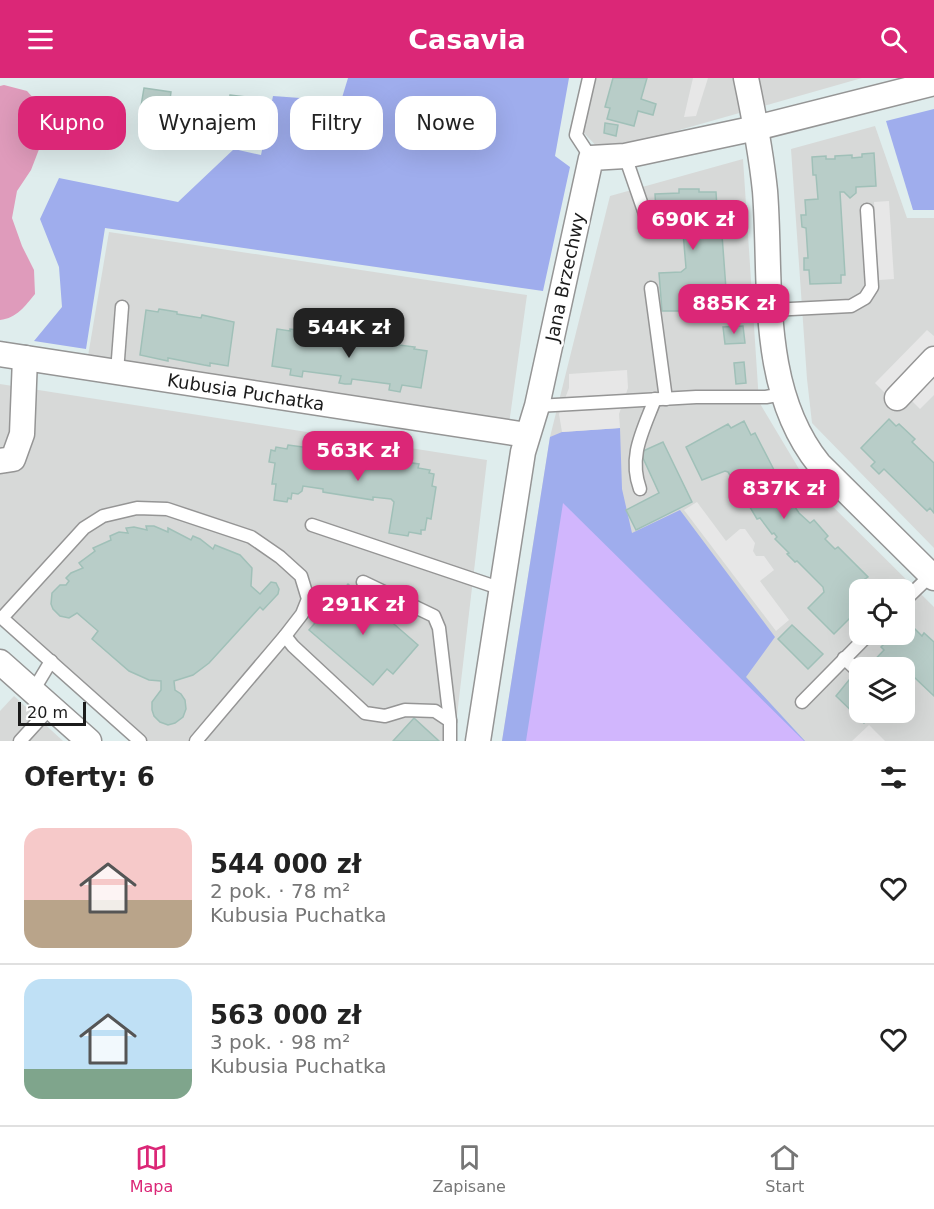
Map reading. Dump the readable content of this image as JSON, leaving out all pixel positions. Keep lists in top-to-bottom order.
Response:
{
  "streets": {
    "street": ["Jana Brzechwy", "Kubusia Puchatka"]
  },
  "crossings": [
    ["Jana Brzechwy", "Kubusia Puchatka"]
  ],
  "scale_bar": "20 m",
  "page": {
    "header": "Casavia",
    "chip": [
      "Kupno",
      "Wynajem",
      "Filtry",
      "Nowe"
    ],
    "price": [
      "690K zł",
      "885K zł",
      "544K zł",
      "563K zł",
      "837K zł",
      "291K zł"
    ],
    "scale": "20 m",
    "heading": "Oferty: 6",
    "list": [
      {
        "name": "544 000 zł",
        "note": "2 pok. · 78 m² · Kubusia Puchatka"
      },
      {
        "name": "563 000 zł",
        "note": "3 pok. · 98 m² · Kubusia Puchatka"
      }
    ],
    "tabs": ["Mapa", "Zapisane", "Start"]
  }
}
